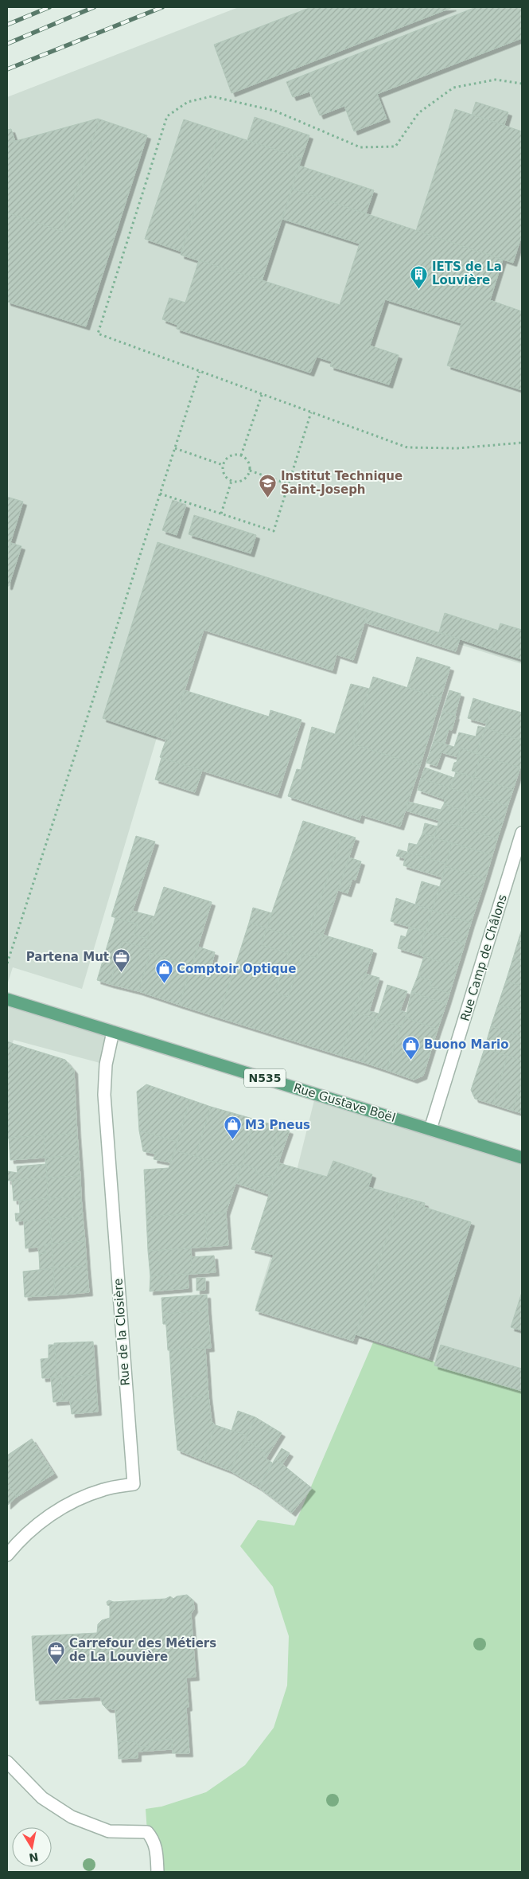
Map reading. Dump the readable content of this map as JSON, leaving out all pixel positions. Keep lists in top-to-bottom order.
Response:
{
  "streets": {
    "main road": ["N535", "Rue Gustave Boël"],
    "street": ["Rue Camp de Châlons", "Rue de la Closière"]
  },
  "crossings": [
    ["Rue Camp de Châlons", "Rue Gustave Boël"],
    ["Rue Gustave Boël", "Rue de la Closière"]
  ],
  "places": {
    "building": ["IETS de La Louvière"],
    "school or university": ["Institut Technique Saint-Joseph"],
    "office": ["Partena Mut", "Carrefour des Métiers de La Louvière"],
    "shop": ["Comptoir Optique", "Buono Mario", "M3 Pneus"]
  },
  "north": "bottom"
}
